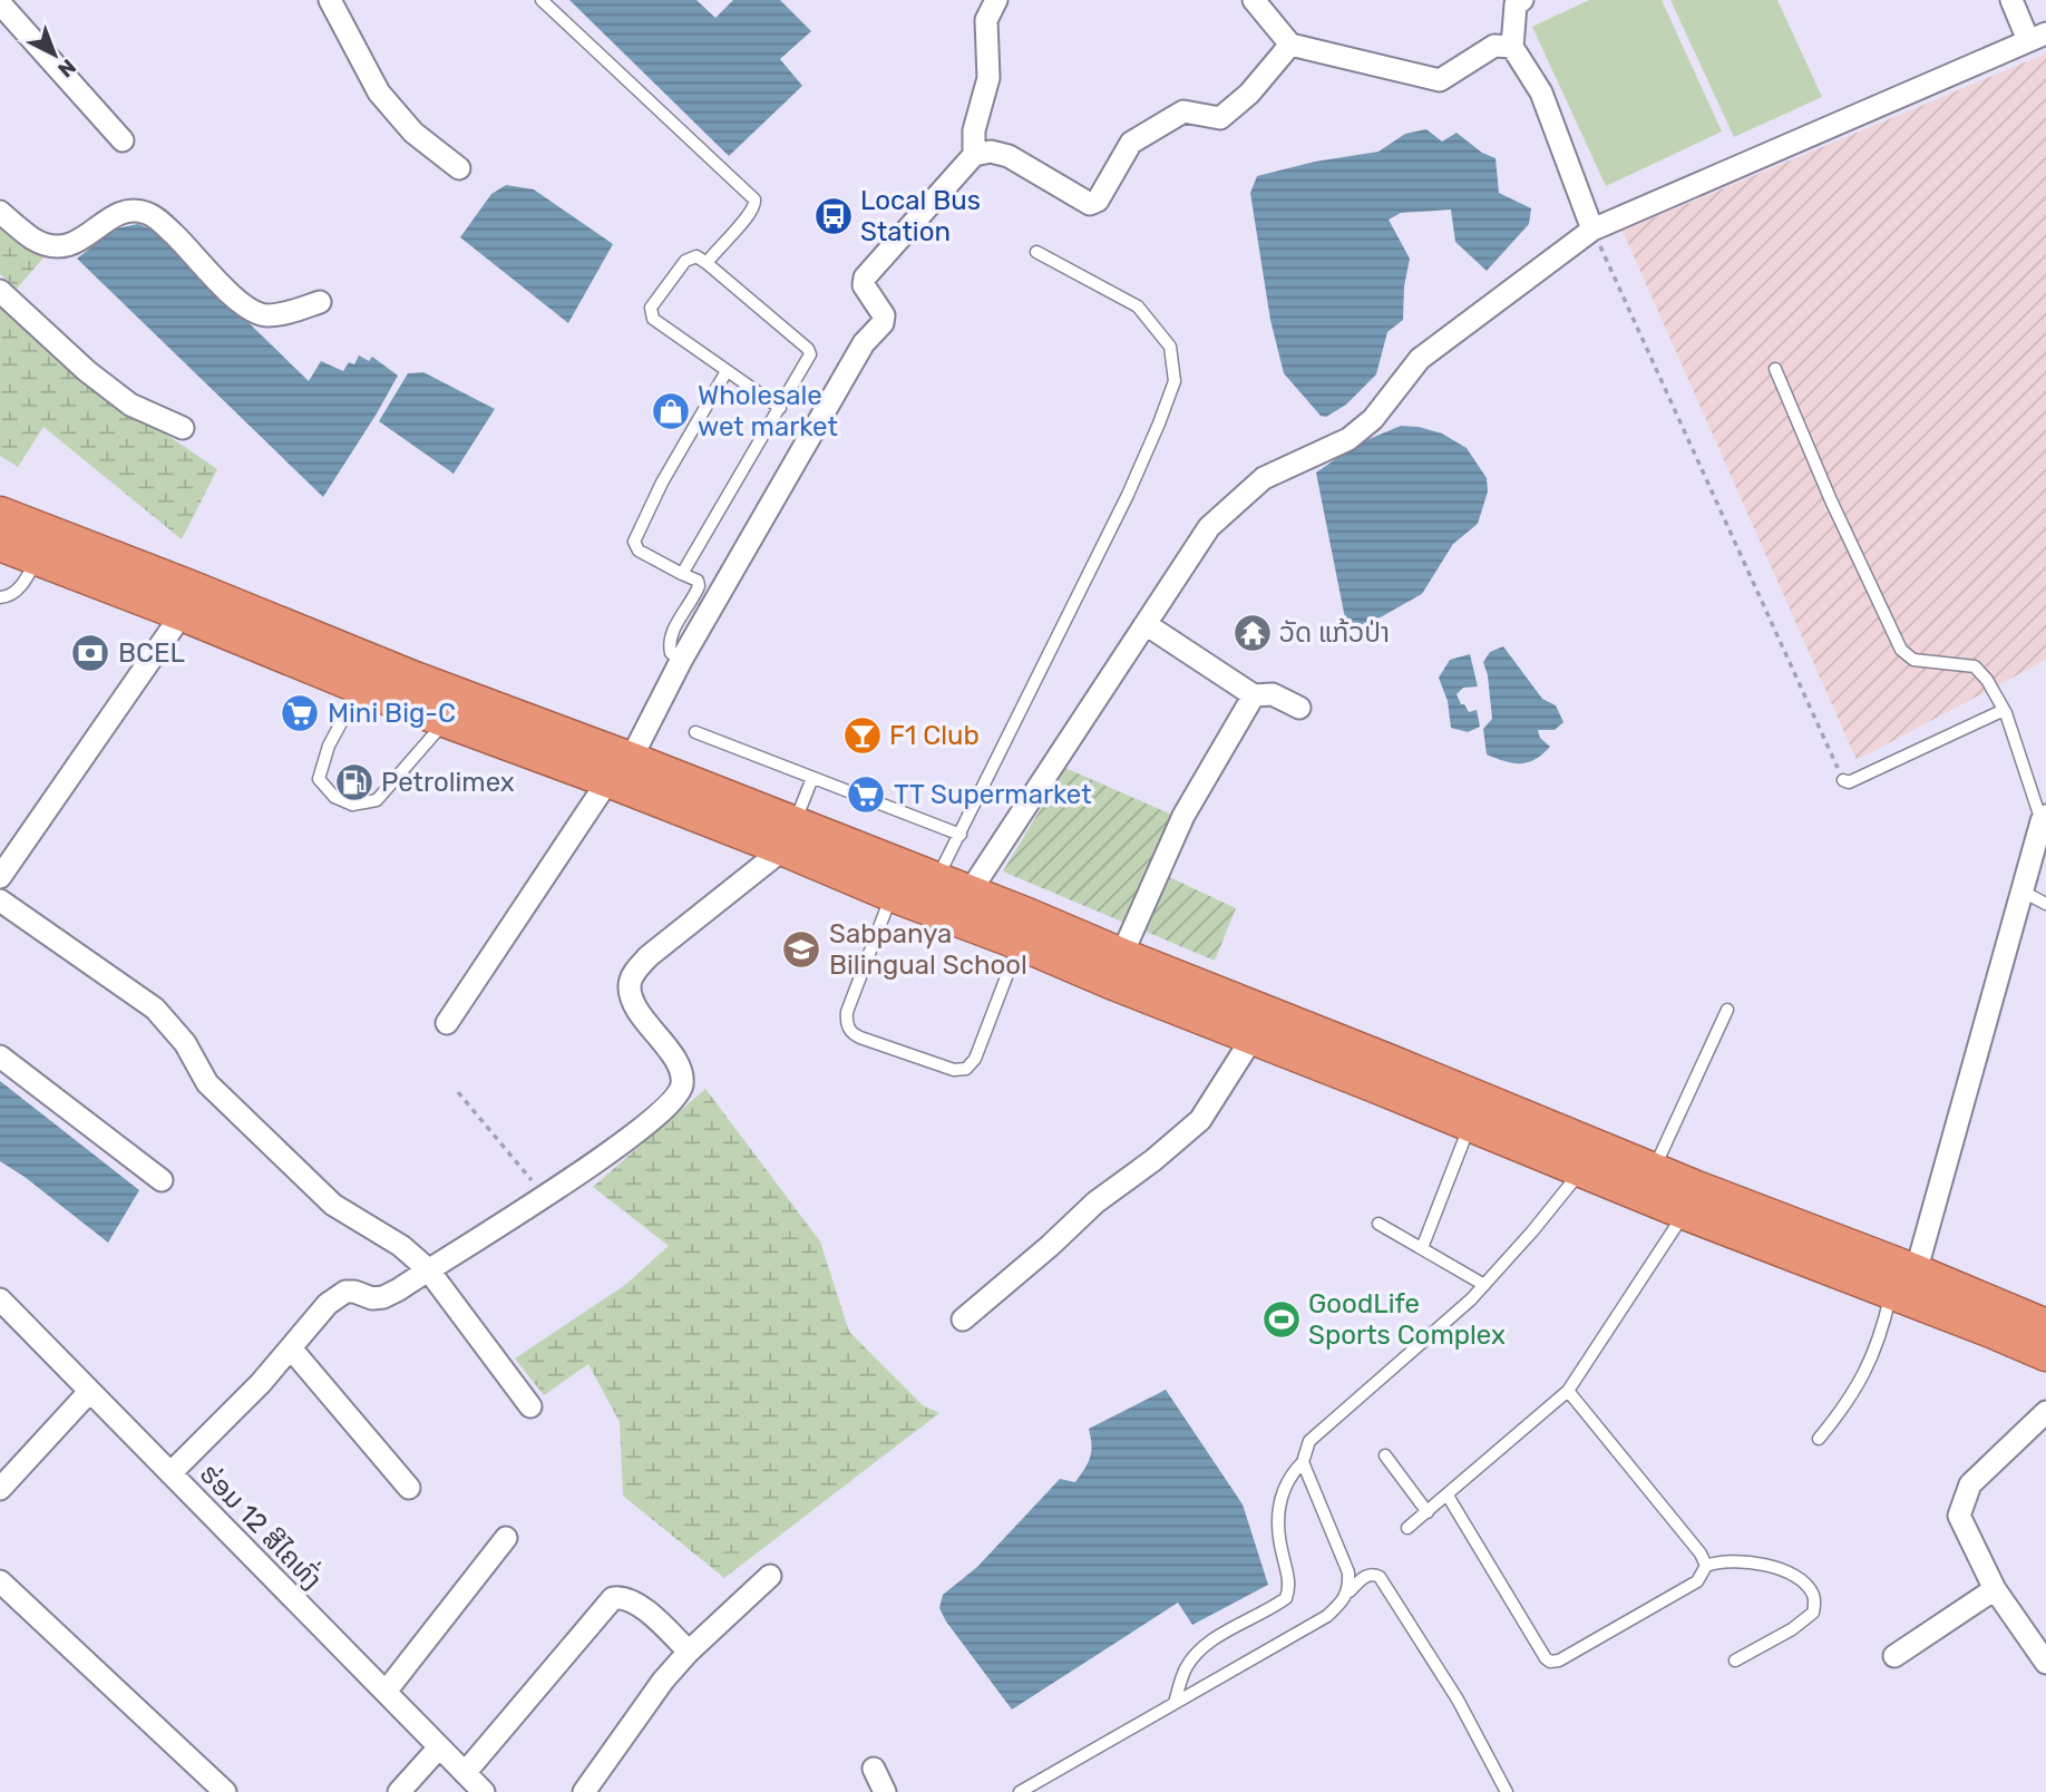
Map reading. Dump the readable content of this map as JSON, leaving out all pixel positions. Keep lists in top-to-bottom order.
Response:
{
  "streets": {
    "street": ["ຮ່ອມ 12 ສີໄຄທົ່ງ"]
  },
  "places": {
    "bus stop": ["Local Bus Station"],
    "shop": ["Wholesale wet market"],
    "temple": ["ວັດ ແກ້ວປ່າ"],
    "bank": ["BCEL"],
    "supermarket": ["Mini Big-C", "TT Supermarket"],
    "bar": ["F1 Club"],
    "fuel station": ["Petrolimex"],
    "school or university": ["Sabpanya Bilingual School"],
    "sports": ["GoodLife Sports Complex"]
  },
  "north": "bottom right"
}
